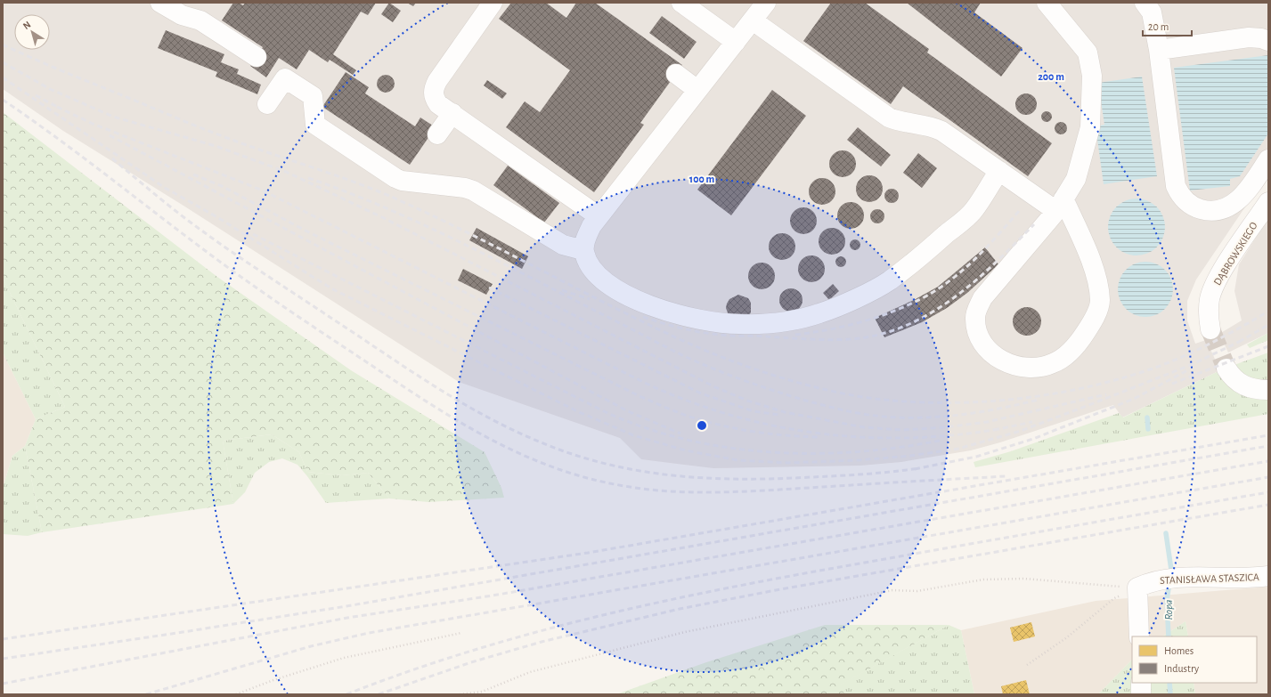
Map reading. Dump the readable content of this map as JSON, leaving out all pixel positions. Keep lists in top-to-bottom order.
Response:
{
  "streets": {
    "street": ["DĄBROWSKIEGO", "STANISŁAWA STASZICA"]
  },
  "water": ["Ropa"],
  "legend": ["Homes", "Industry"],
  "scale_bar": "20 m",
  "north": "top left",
  "rings": ["200 m", "100 m"]
}
